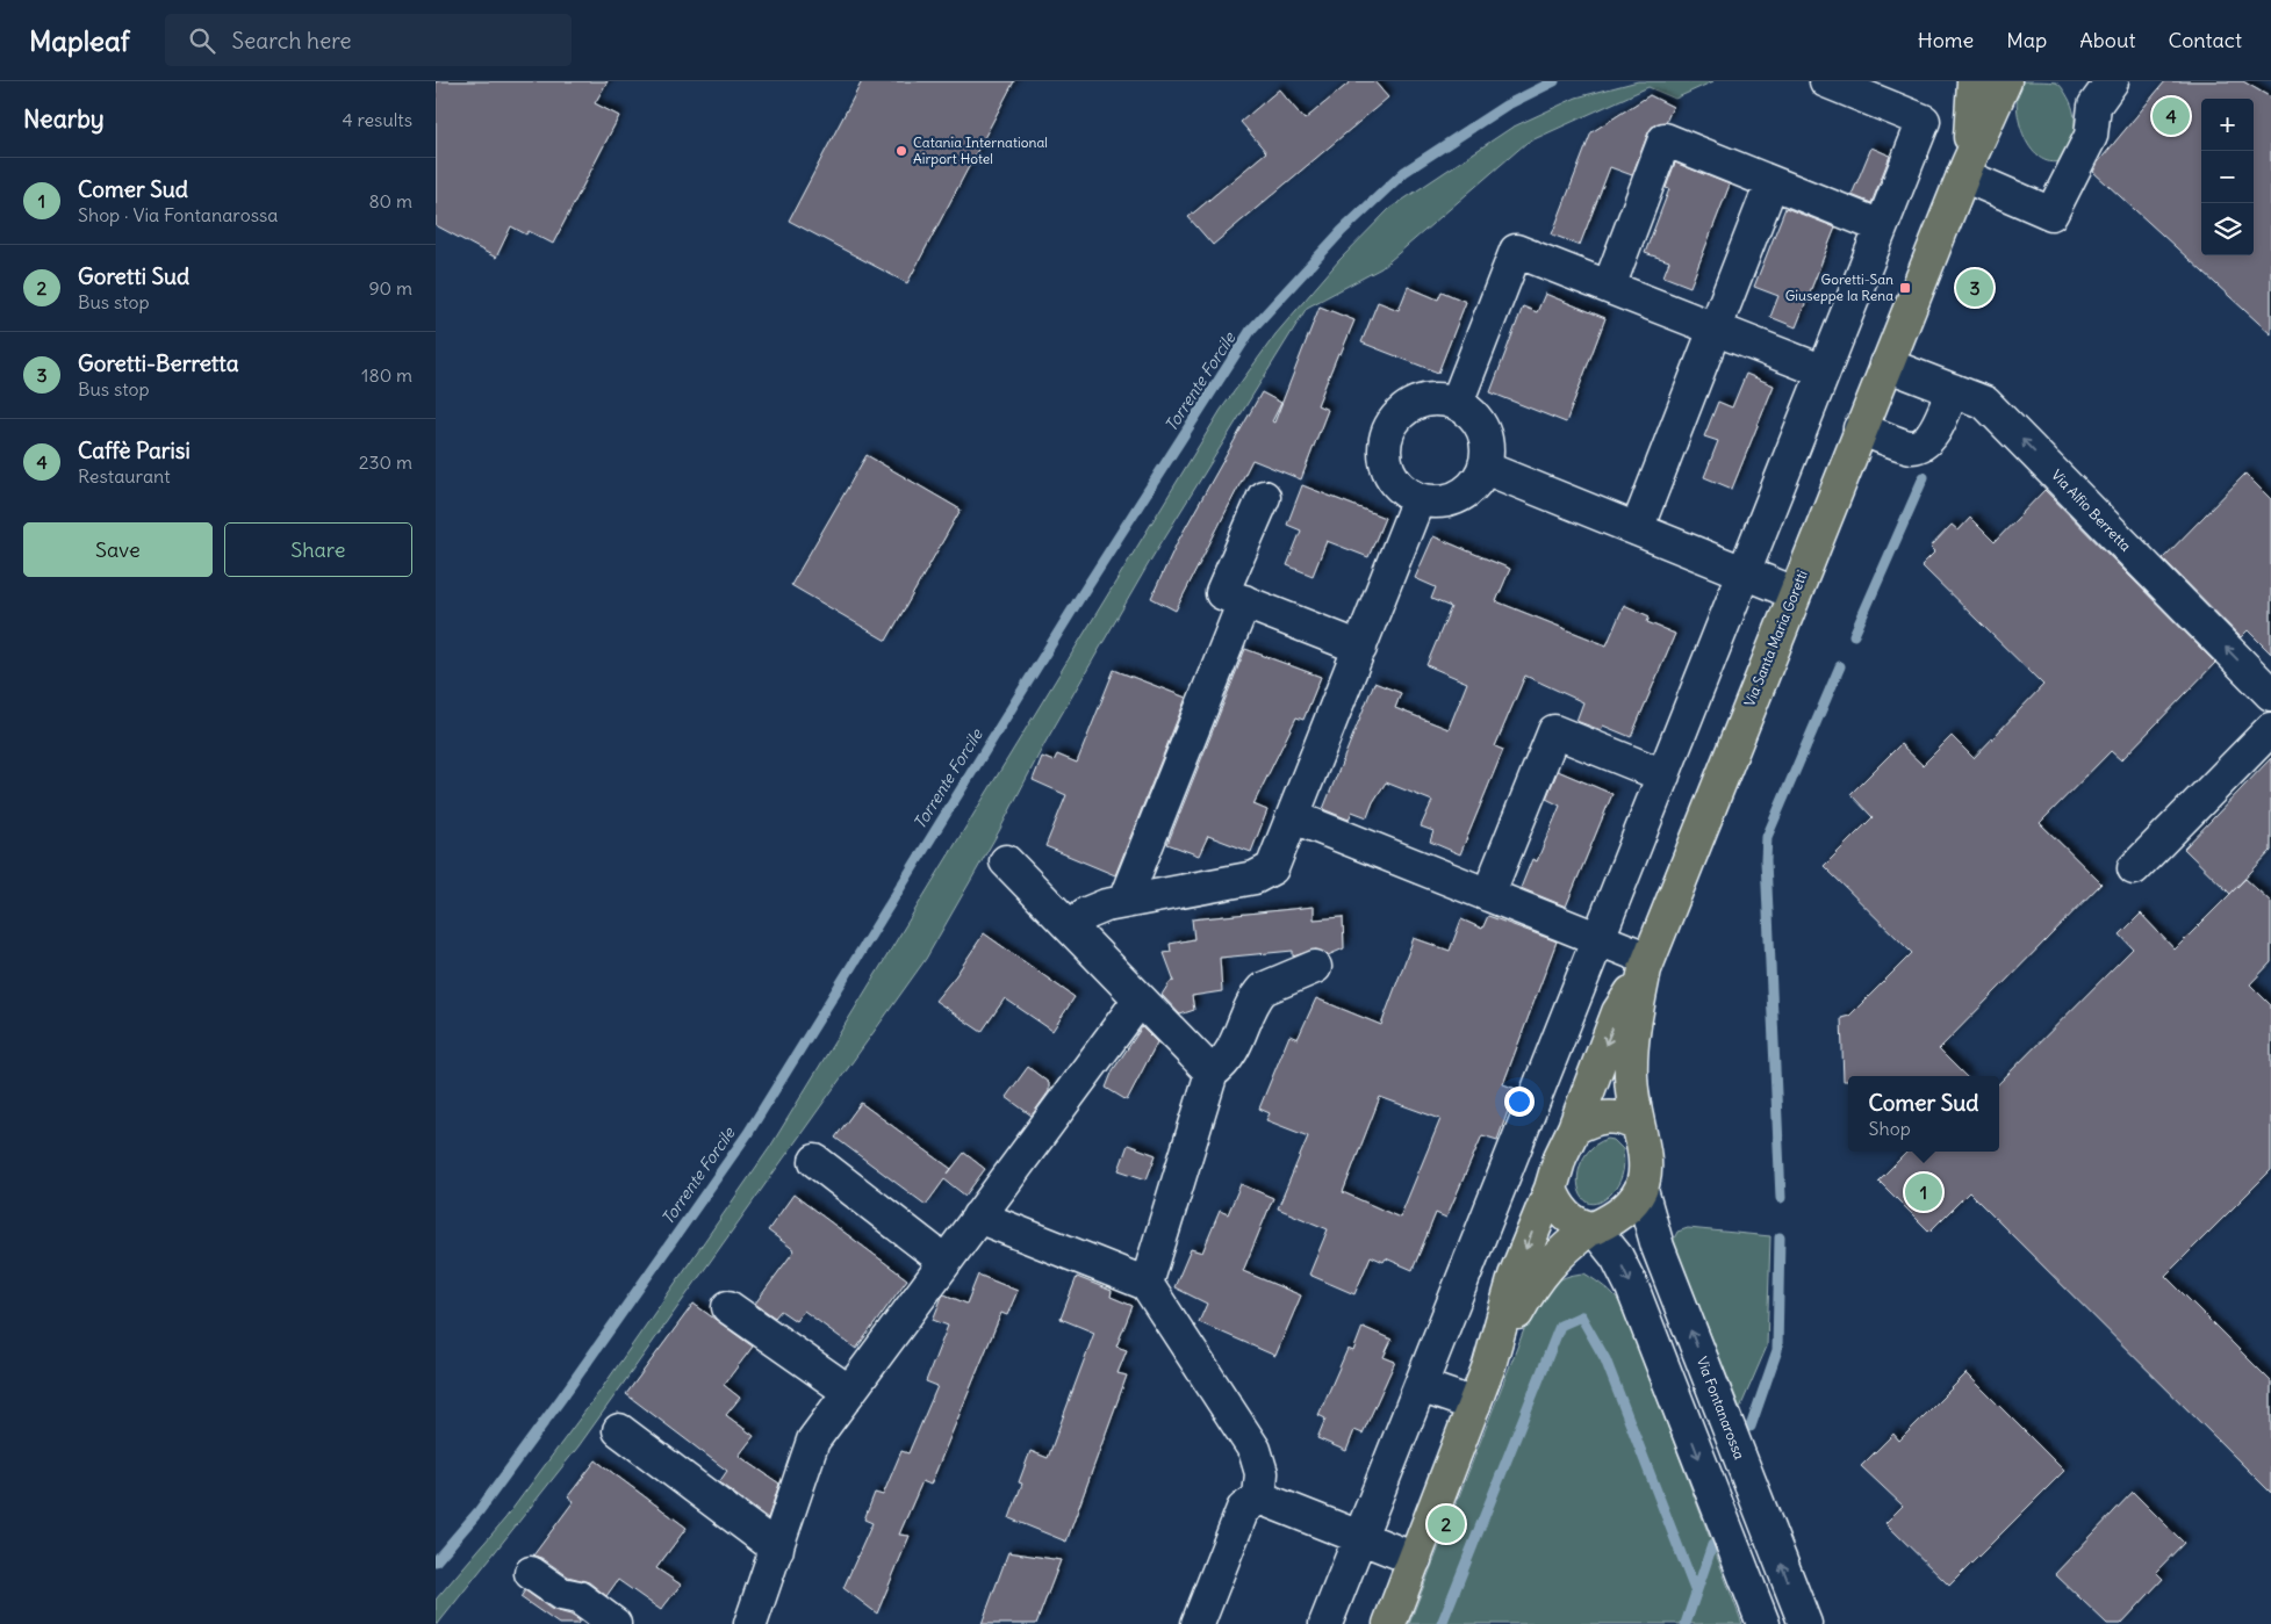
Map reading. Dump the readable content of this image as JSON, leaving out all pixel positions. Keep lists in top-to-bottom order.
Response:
{
  "streets": {
    "main road": ["Via Santa Maria Goretti"],
    "street": ["Via Alfio Berretta", "Via Fontanarossa"]
  },
  "crossings": [
    ["Via Alfio Berretta", "Via Santa Maria Goretti"],
    ["Via Santa Maria Goretti", "Via Fontanarossa"]
  ],
  "one_way": ["Via Alfio Berretta"],
  "water": ["Torrente Forcile"],
  "places": {
    "other": ["Catania International Airport Hotel"],
    "transit": ["Goretti-San Giuseppe la Rena"]
  },
  "page": {
    "header": "Mapleaf",
    "search": "Search here",
    "nav": [
      "Home",
      "Map",
      "About",
      "Contact"
    ],
    "heading": ["Nearby", "4 results"],
    "pins": [
      "4",
      "3",
      "1",
      "2"
    ],
    "map_buttons": ["+", "−"],
    "list": [
      {
        "mark": "1",
        "name": "Comer Sud",
        "note": "Shop · Via Fontanarossa",
        "value": "80 m"
      },
      {
        "mark": "2",
        "name": "Goretti Sud",
        "note": "Bus stop",
        "value": "90 m"
      },
      {
        "mark": "3",
        "name": "Goretti-Berretta",
        "note": "Bus stop",
        "value": "180 m"
      },
      {
        "mark": "4",
        "name": "Caffè Parisi",
        "note": "Restaurant",
        "value": "230 m"
      }
    ],
    "buttons": ["Save", "Share"],
    "popup": ["Comer Sud", "Shop"]
  }
}
